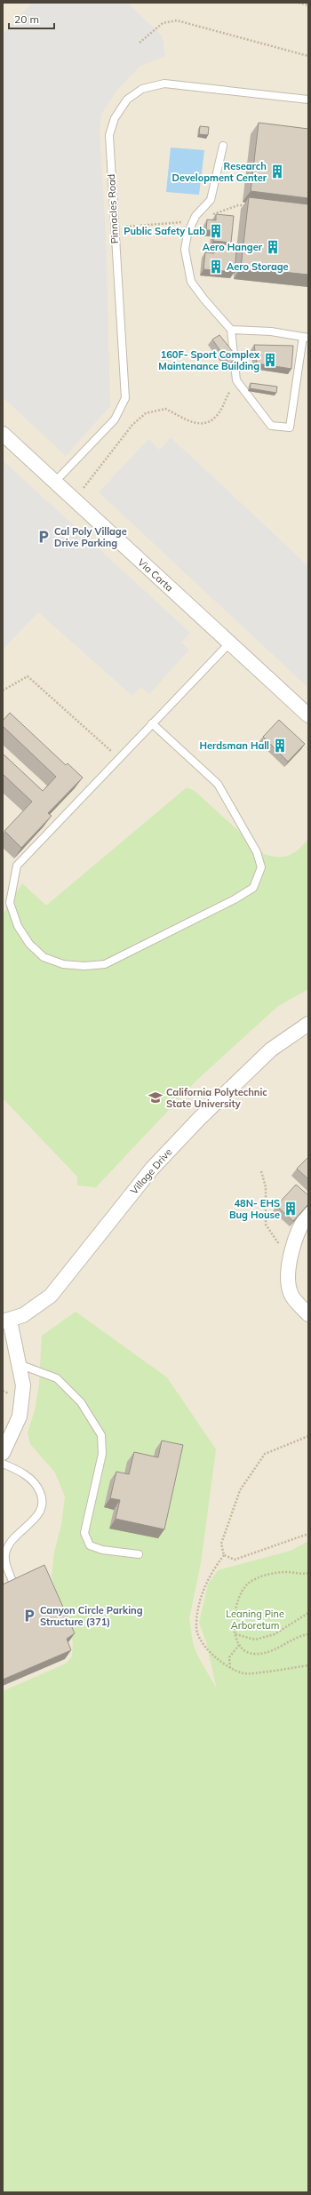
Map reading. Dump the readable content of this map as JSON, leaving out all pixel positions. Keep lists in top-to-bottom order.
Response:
{
  "streets": {
    "street": ["Via Carta", "Village Drive"],
    "lane": ["Pinnacles Road"]
  },
  "crossings": [
    ["Pinnacles Road", "Via Carta"]
  ],
  "parks": ["Leaning Pine Arboretum"],
  "places": {
    "building": [
      "Research Development Center",
      "Public Safety Lab",
      "Aero Hanger",
      "Aero Storage",
      "160F- Sport Complex Maintenance Building",
      "Herdsman Hall",
      "48N- EHS Bug House"
    ],
    "parking": ["Cal Poly Village Drive Parking", "Canyon Circle Parking Structure (371)"],
    "school or university": ["California Polytechnic State University"]
  },
  "scale_bar": "20 m"
}
